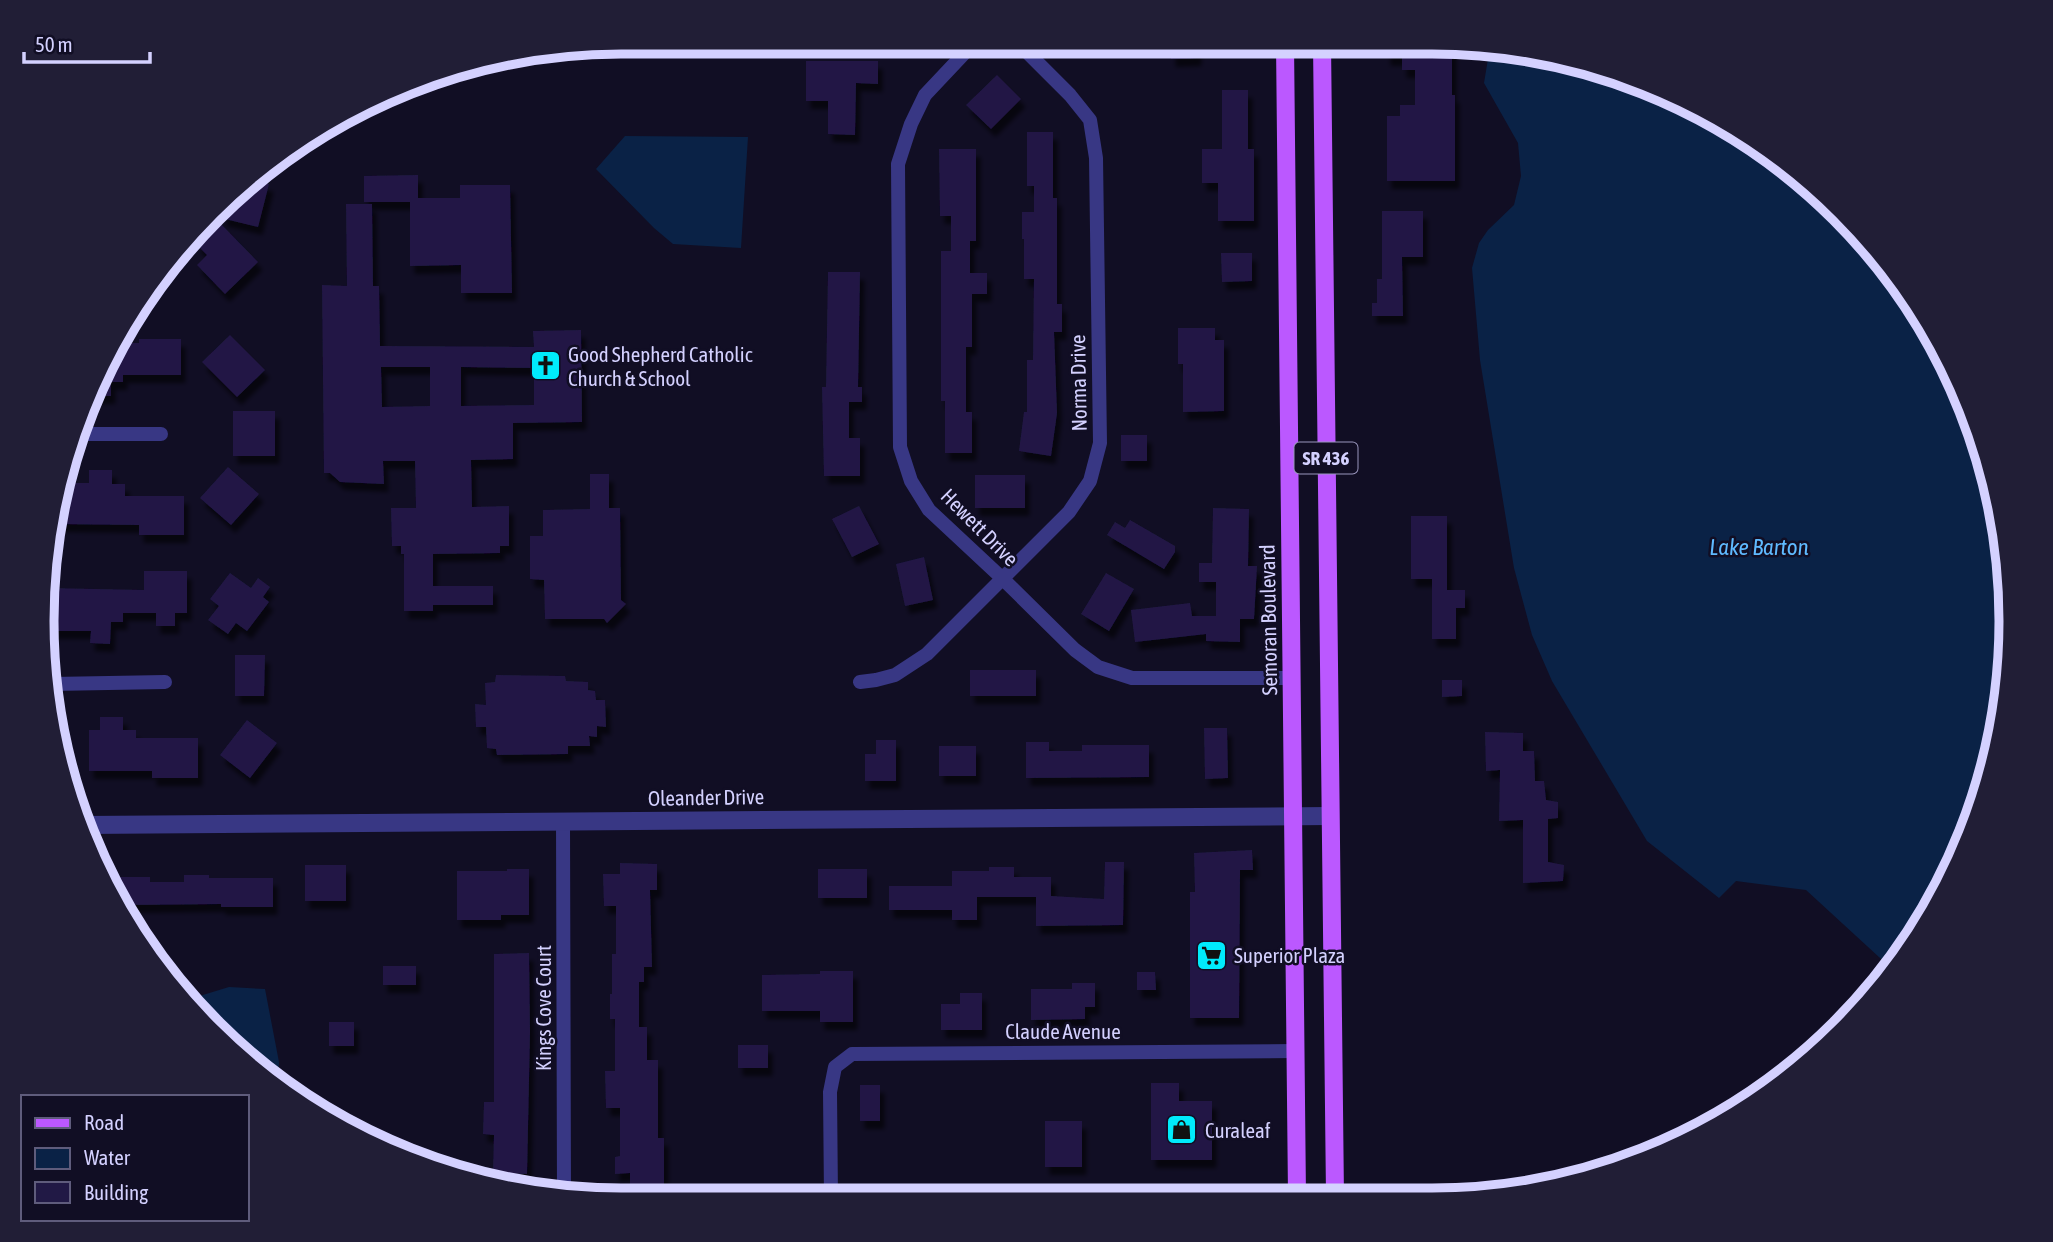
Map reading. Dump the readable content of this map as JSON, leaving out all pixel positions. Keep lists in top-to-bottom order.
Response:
{
  "streets": {
    "main road": ["SR 436", "Semoran Boulevard"],
    "street": [
      "Norma Drive",
      "Hewett Drive",
      "Oleander Drive",
      "Kings Cove Court",
      "Claude Avenue"
    ]
  },
  "crossings": [
    ["Norma Drive", "Hewett Drive"],
    ["SR 436", "Oleander Drive"],
    ["Hewett Drive", "Semoran Boulevard"],
    ["Semoran Boulevard", "Oleander Drive"],
    ["Semoran Boulevard", "Claude Avenue"],
    ["Oleander Drive", "Kings Cove Court"]
  ],
  "water": ["Lake Barton"],
  "places": {
    "church": ["Good Shepherd Catholic Church & School"],
    "supermarket": ["Superior Plaza"],
    "shop": ["Curaleaf"]
  },
  "legend": ["Road", "Water", "Building"],
  "scale_bar": "50 m"
}
